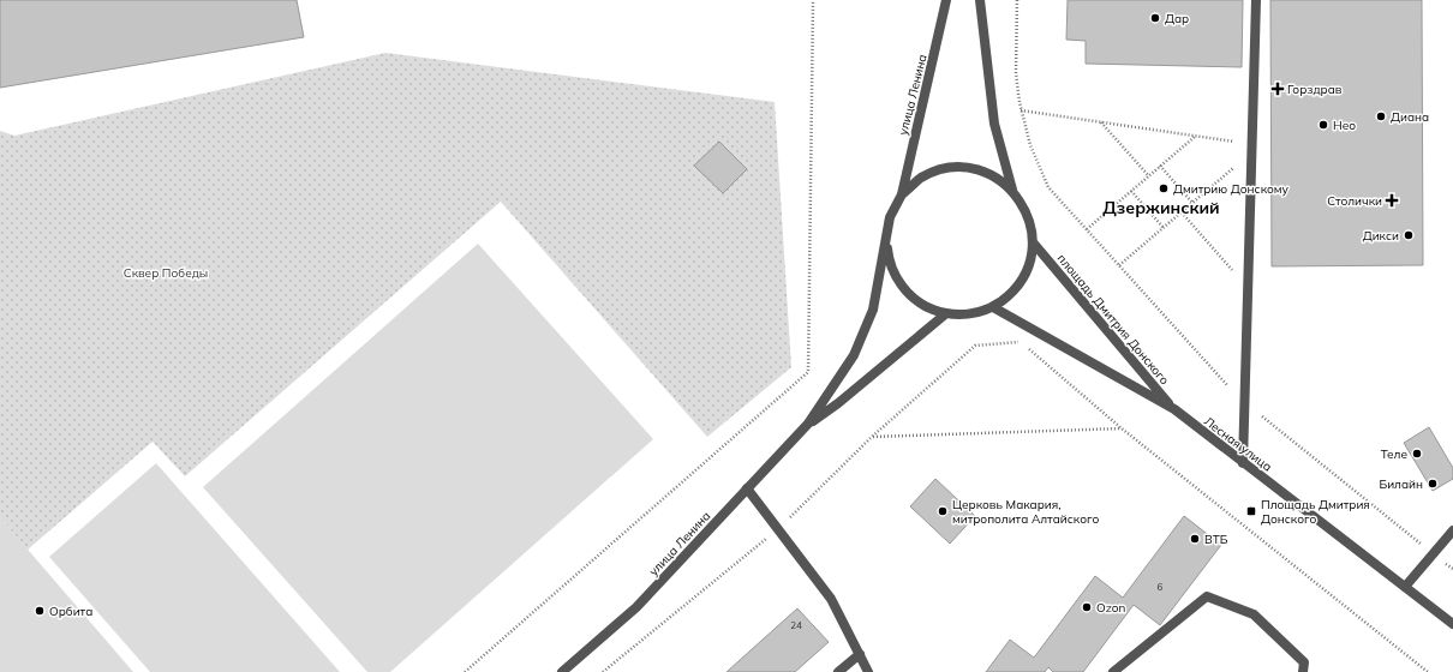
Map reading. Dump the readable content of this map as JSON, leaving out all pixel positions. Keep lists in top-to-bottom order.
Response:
{
  "streets": {
    "street": ["улица Ленина", "площадь Дмитрия Донского", "Лесная улица"]
  },
  "crossings": [
    ["улица Ленина", "площадь Дмитрия Донского"],
    ["улица Ленина", "Лесная улица"],
    ["площадь Дмитрия Донского", "Лесная улица"]
  ],
  "districts": ["Дзержинский"],
  "parks": ["Сквер Победы"],
  "places": {
    "other": [
      "Дар",
      "Диана",
      "Нео",
      "Дмитрию Донскому",
      "Дикси",
      "Теле",
      "Билайн",
      "Церковь Макария, митрополита Алтайского",
      "ВТБ",
      "Ozon",
      "Орбита"
    ],
    "health": ["Горздрав", "Столички"],
    "transit": ["Площадь Дмитрия Донского"]
  },
  "house_numbers": ["6", "24"]
}
